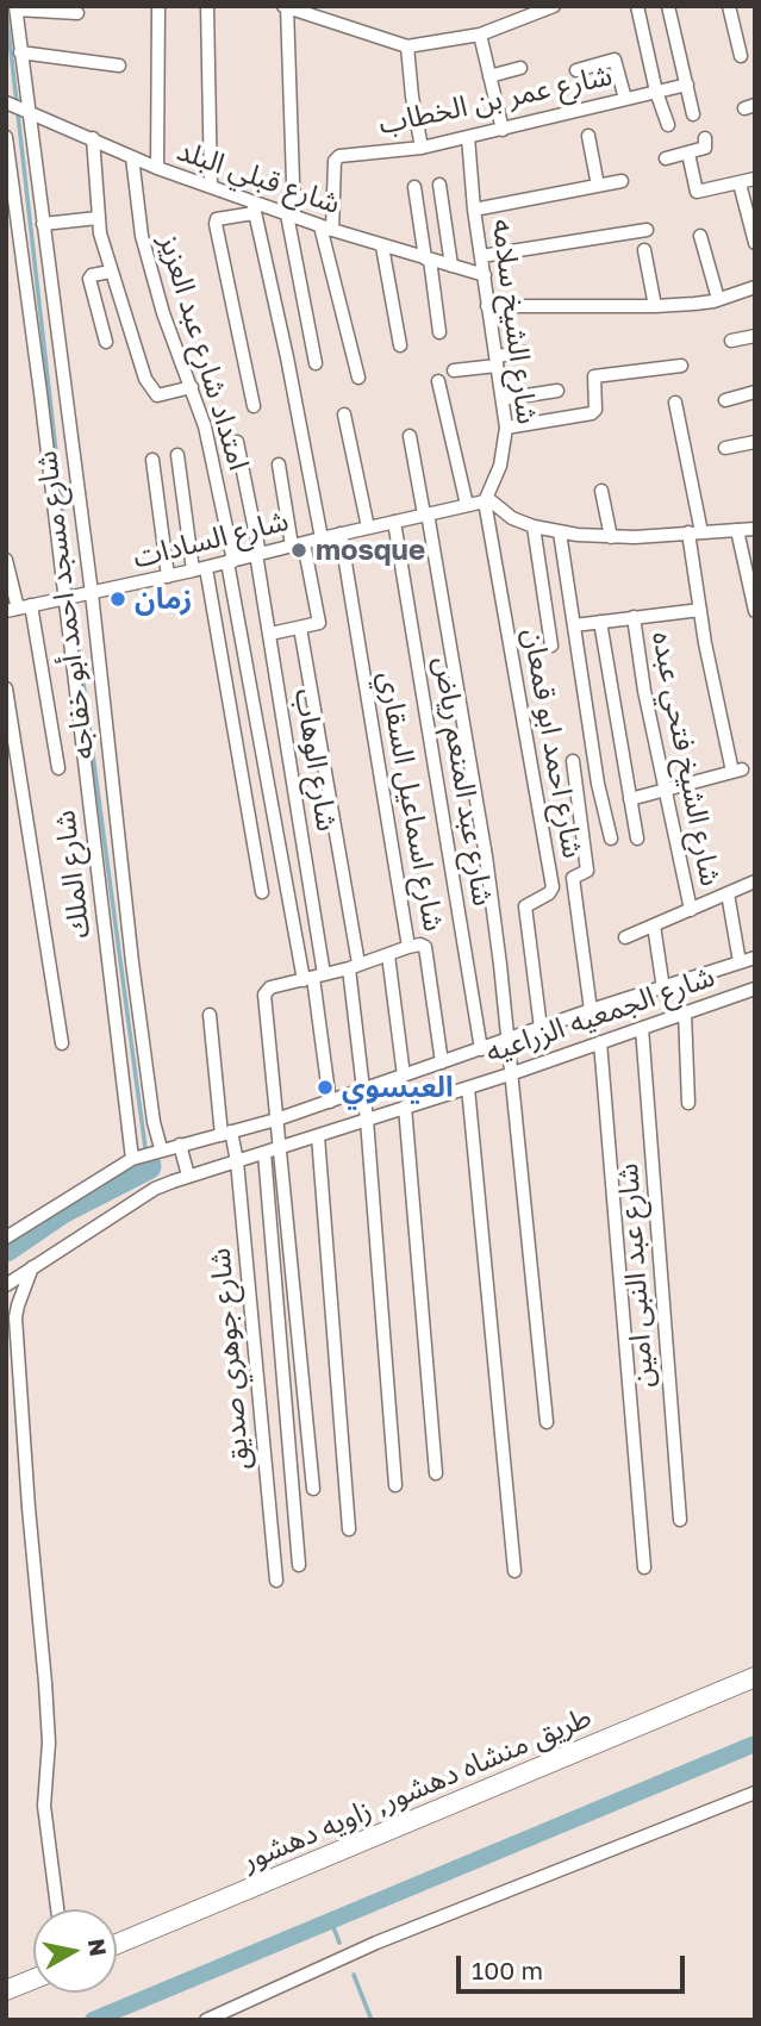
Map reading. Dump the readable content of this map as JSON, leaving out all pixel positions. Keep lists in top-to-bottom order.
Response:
{
  "streets": {
    "street": [
      "شارع عمر بن الخطاب",
      "شارع قبلي البلد",
      "شارع الشيخ سلامه",
      "امتداد شارع عبد العزيز",
      "شارع السادات",
      "شارع مسجد احمد أبو خفاجه",
      "شارع احمد ابو قمعان",
      "شارع الشيخ فتحي عبده",
      "شارع الوهاب",
      "شارع عبد المنعم رياض",
      "شارع اسماعيل السقاري",
      "شارع الملك",
      "شارع الجمعيه الزراعيه",
      "شارع عبد النبى امين",
      "شارع جوهري صديق",
      "طريق منشاه دهشور, زاويه دهشور"
    ]
  },
  "crossings": [
    ["شارع عمر بن الخطاب", "شارع قبلي البلد"],
    ["شارع عمر بن الخطاب", "شارع الشيخ سلامه"],
    ["شارع قبلي البلد", "شارع الشيخ سلامه"],
    ["شارع قبلي البلد", "امتداد شارع عبد العزيز"],
    ["شارع قبلي البلد", "شارع مسجد احمد أبو خفاجه"],
    ["شارع الشيخ سلامه", "شارع السادات"],
    ["شارع الشيخ سلامه", "شارع احمد ابو قمعان"],
    ["امتداد شارع عبد العزيز", "شارع السادات"],
    ["امتداد شارع عبد العزيز", "شارع الوهاب"],
    ["شارع السادات", "شارع مسجد احمد أبو خفاجه"],
    ["شارع السادات", "شارع احمد ابو قمعان"],
    ["شارع السادات", "شارع الوهاب"],
    ["شارع السادات", "شارع عبد المنعم رياض"],
    ["شارع السادات", "شارع اسماعيل السقاري"],
    ["شارع السادات", "شارع الملك"],
    ["شارع مسجد احمد أبو خفاجه", "شارع الجمعيه الزراعيه"],
    ["شارع احمد ابو قمعان", "شارع الجمعيه الزراعيه"],
    ["شارع عبد المنعم رياض", "شارع الجمعيه الزراعيه"],
    ["شارع اسماعيل السقاري", "شارع الجمعيه الزراعيه"],
    ["شارع الملك", "شارع الجمعيه الزراعيه"],
    ["شارع الجمعيه الزراعيه", "شارع عبد النبى امين"],
    ["شارع الجمعيه الزراعيه", "شارع جوهري صديق"]
  ],
  "places": ["mosque", "زمان", "العيسوي"],
  "scale_bar": "100 m",
  "north": "right"
}
